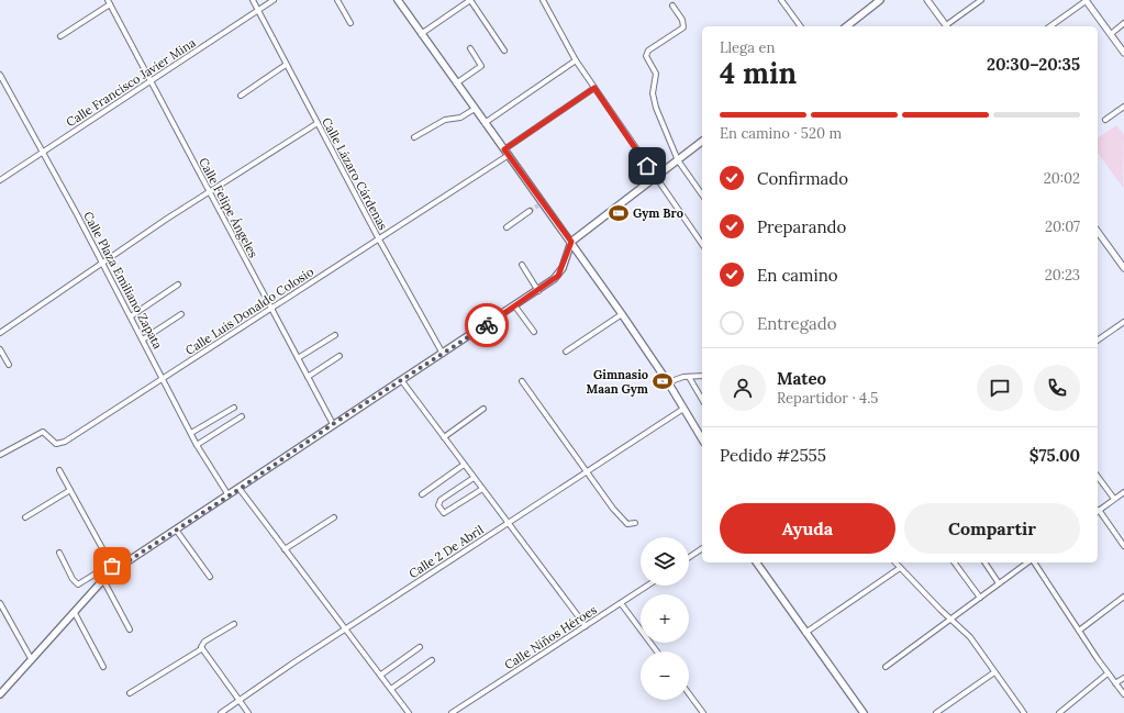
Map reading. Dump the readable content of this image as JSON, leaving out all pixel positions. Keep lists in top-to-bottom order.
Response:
{
  "streets": {
    "street": [
      "Calle Francisco Javier Mina",
      "Calle Lázaro Cárdenas",
      "Calle Felipe Ángeles",
      "Calle Plaza Emiliano Zapata",
      "Calle Luis Donaldo Colosio",
      "Calle 2 De Abril",
      "Calle Niños Héroes"
    ]
  },
  "crossings": [
    ["Calle Francisco Javier Mina", "Calle Lázaro Cárdenas"],
    ["Calle Francisco Javier Mina", "Calle Felipe Ángeles"],
    ["Calle Francisco Javier Mina", "Calle Plaza Emiliano Zapata"],
    ["Calle Lázaro Cárdenas", "Calle Luis Donaldo Colosio"],
    ["Calle Felipe Ángeles", "Calle Luis Donaldo Colosio"],
    ["Calle Plaza Emiliano Zapata", "Calle Luis Donaldo Colosio"]
  ],
  "places": {
    "sports": ["Gym Bro", "Gimnasio Maan Gym"]
  },
  "page": {
    "heading": ["4 min", "Llega en", "20:30–20:35"],
    "panel": [
      "Mateo",
      "Repartidor · 4.5",
      "Pedido #2555",
      "$75.00"
    ],
    "bar": "En camino · 520 m",
    "list": [
      ["Confirmado", "20:02"],
      ["Preparando", "20:07"],
      ["En camino", "20:23"],
      "Entregado"
    ],
    "buttons": ["Ayuda", "Compartir"],
    "map_buttons": ["+", "−"]
  }
}
